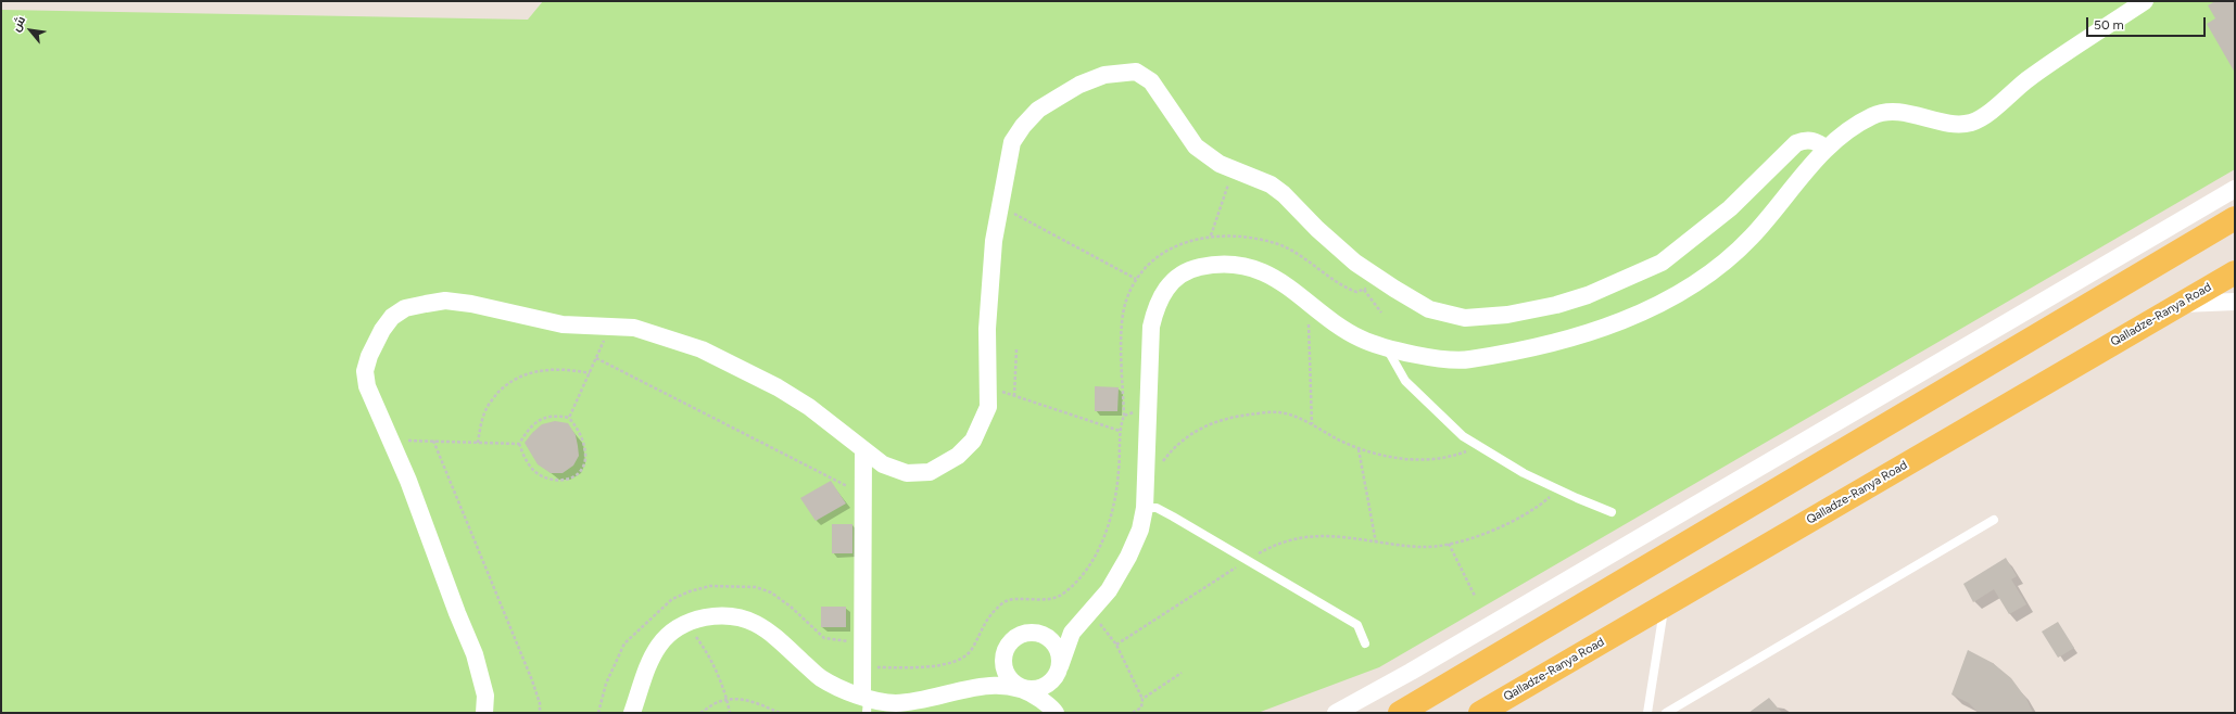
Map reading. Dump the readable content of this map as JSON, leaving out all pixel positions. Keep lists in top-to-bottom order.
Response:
{
  "streets": {
    "main road": ["Qalladze-Ranya Road"]
  },
  "scale_bar": "50 m",
  "north": "top left"
}
